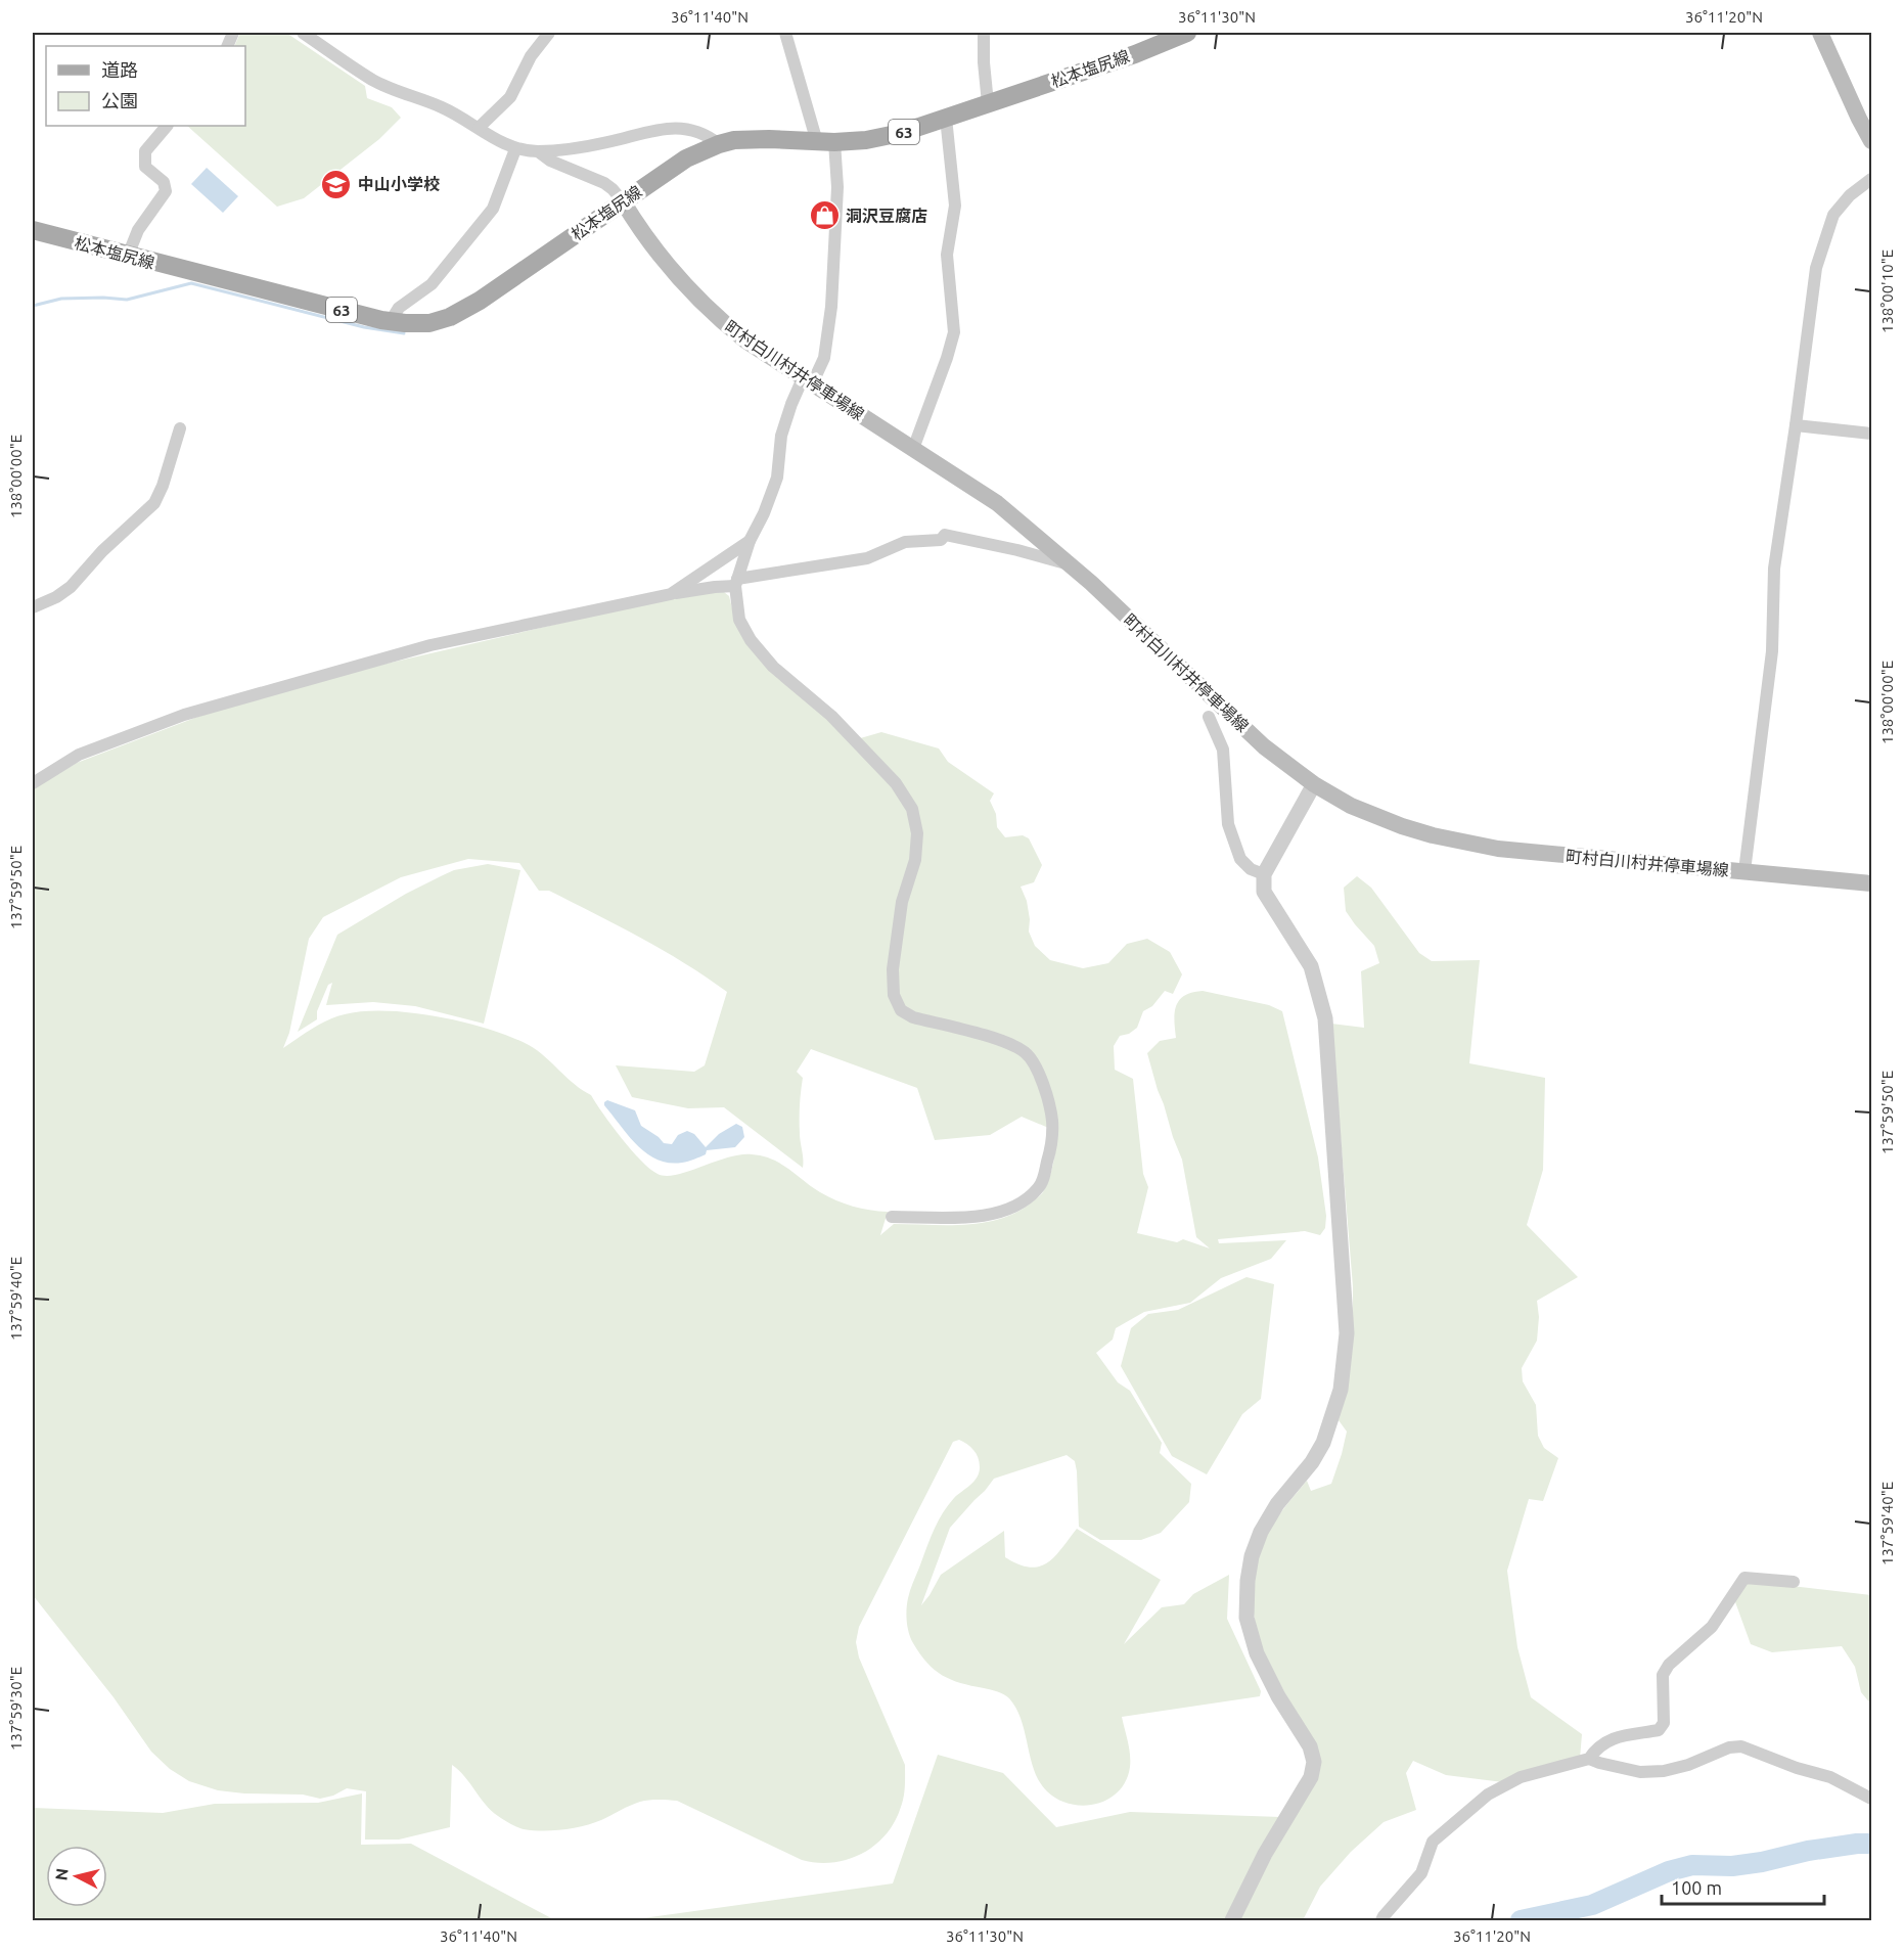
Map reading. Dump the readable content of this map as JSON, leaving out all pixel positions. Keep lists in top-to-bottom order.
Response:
{
  "streets": {
    "main road": ["松本塩尻線", "63", "町村白川村井停車場線"]
  },
  "crossings": [
    ["松本塩尻線", "町村白川村井停車場線"]
  ],
  "places": {
    "school or university": ["中山小学校"],
    "shop": ["洞沢豆腐店"]
  },
  "legend": ["道路", "公園"],
  "scale_bar": "100 m",
  "north": "left",
  "coordinates": [
    "36°11'40\"N",
    "36°11'30\"N",
    "36°11'20\"N",
    "138°00'10\"E",
    "138°00'00\"E",
    "137°59'50\"E",
    "137°59'40\"E",
    "137°59'30\"E"
  ]
}
